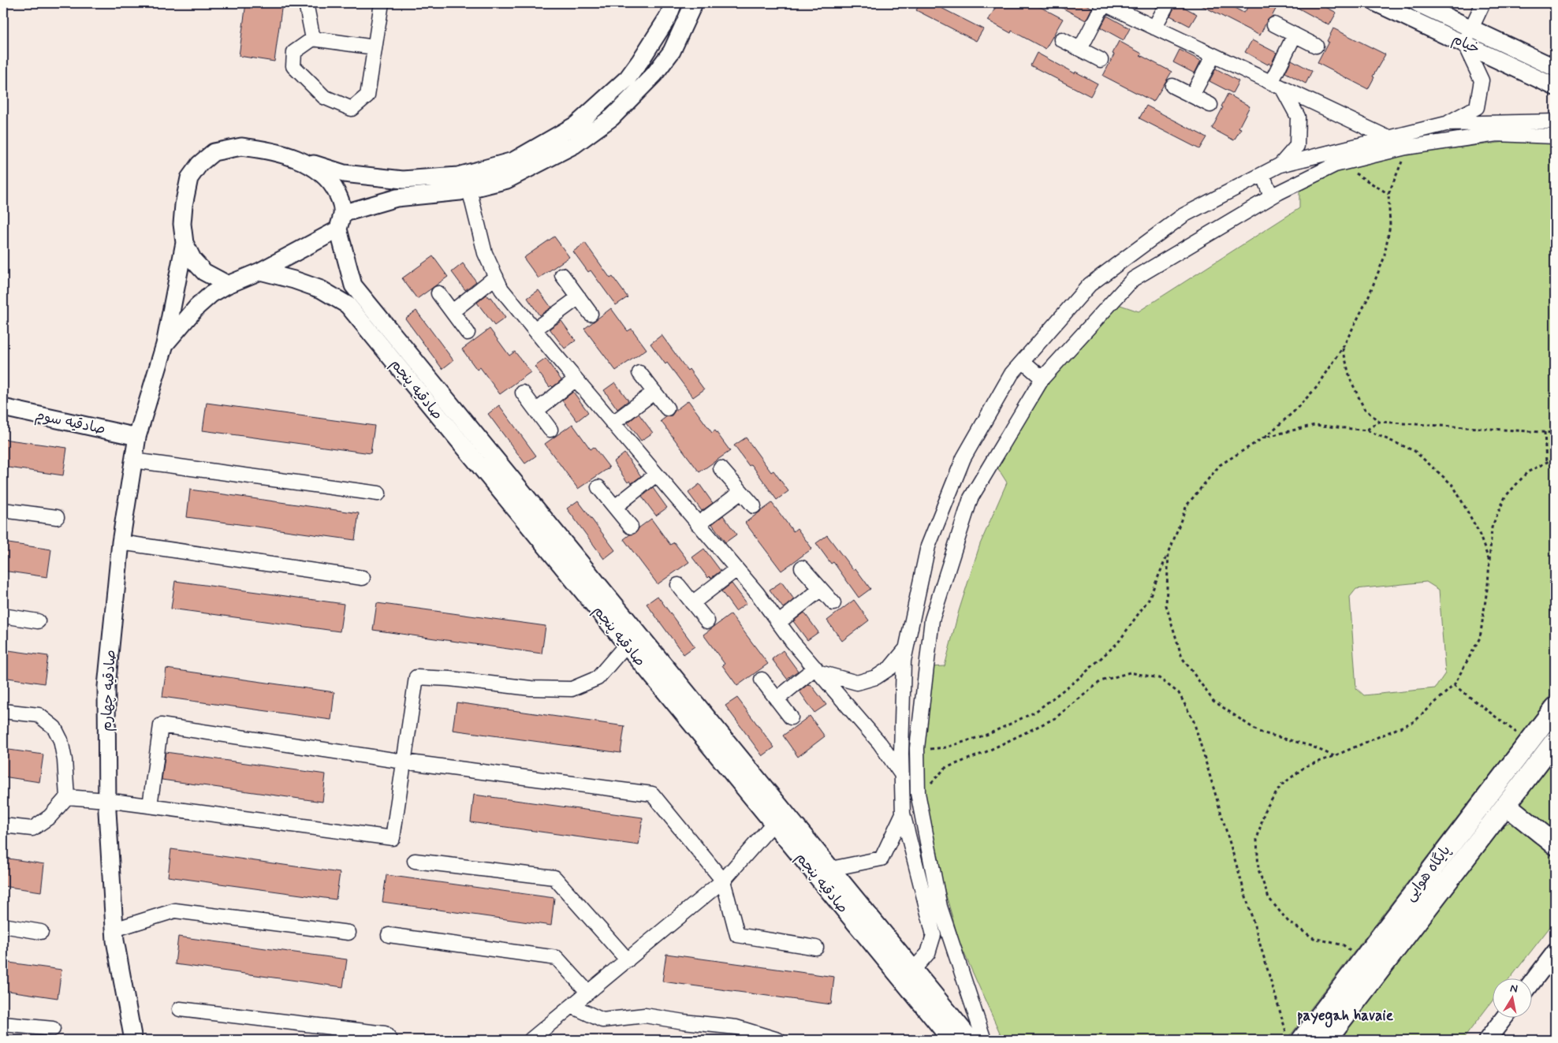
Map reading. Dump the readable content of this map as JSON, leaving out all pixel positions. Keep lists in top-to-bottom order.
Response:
{
  "streets": {
    "main road": ["پایگاه هوایی"],
    "street": [
      "خیام",
      "صادقیه پنجم",
      "صادقیه سوم",
      "صادقیه چهارم"
    ]
  },
  "crossings": [
    ["صادقیه سوم", "صادقیه چهارم"]
  ],
  "districts": ["payegah havaie"],
  "north": "top"
}
